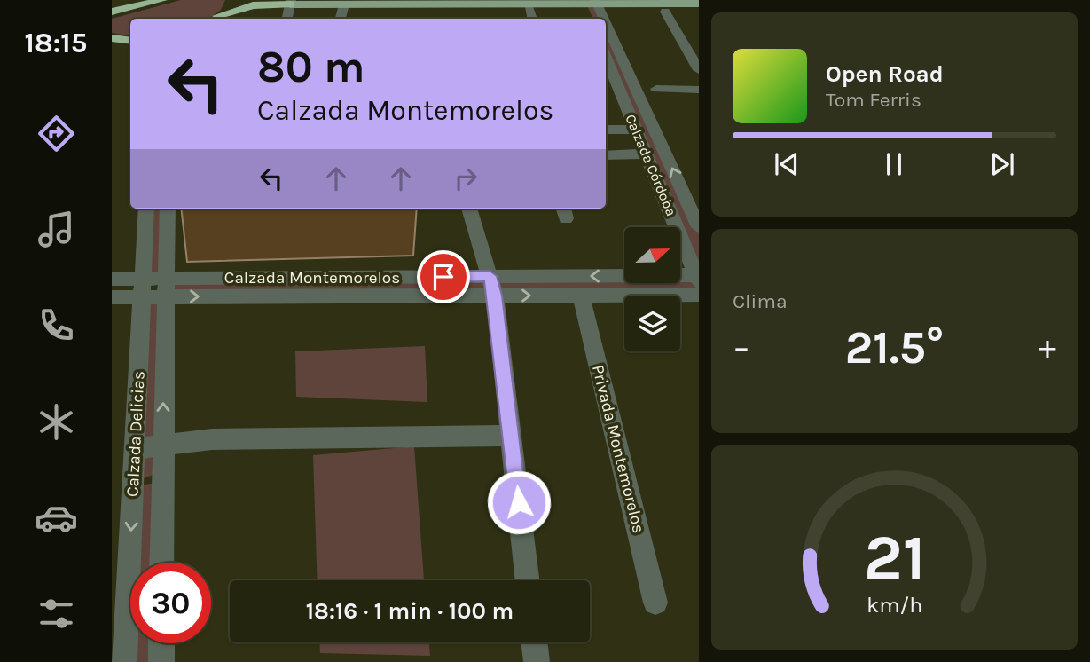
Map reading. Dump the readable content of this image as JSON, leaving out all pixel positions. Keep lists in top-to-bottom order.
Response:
{
  "streets": {
    "street": [
      "Calzada Córdoba",
      "Calzada Montemorelos",
      "Calzada Delicias",
      "Privada Montemorelos"
    ]
  },
  "crossings": [
    ["Calzada Córdoba", "Calzada Montemorelos"],
    ["Calzada Montemorelos", "Calzada Delicias"],
    ["Calzada Montemorelos", "Privada Montemorelos"]
  ],
  "north": "right",
  "page": {
    "tabs": "18:15",
    "turn": ["80 m", "Calzada Montemorelos"],
    "song": ["Open Road", "Tom Ferris"],
    "tile": "Clima",
    "heat": ["−", "21.5°", "+"],
    "limit": "30",
    "trip": "18:16 · 1 min · 100 m",
    "gauge": ["21", "km/h"]
  }
}
